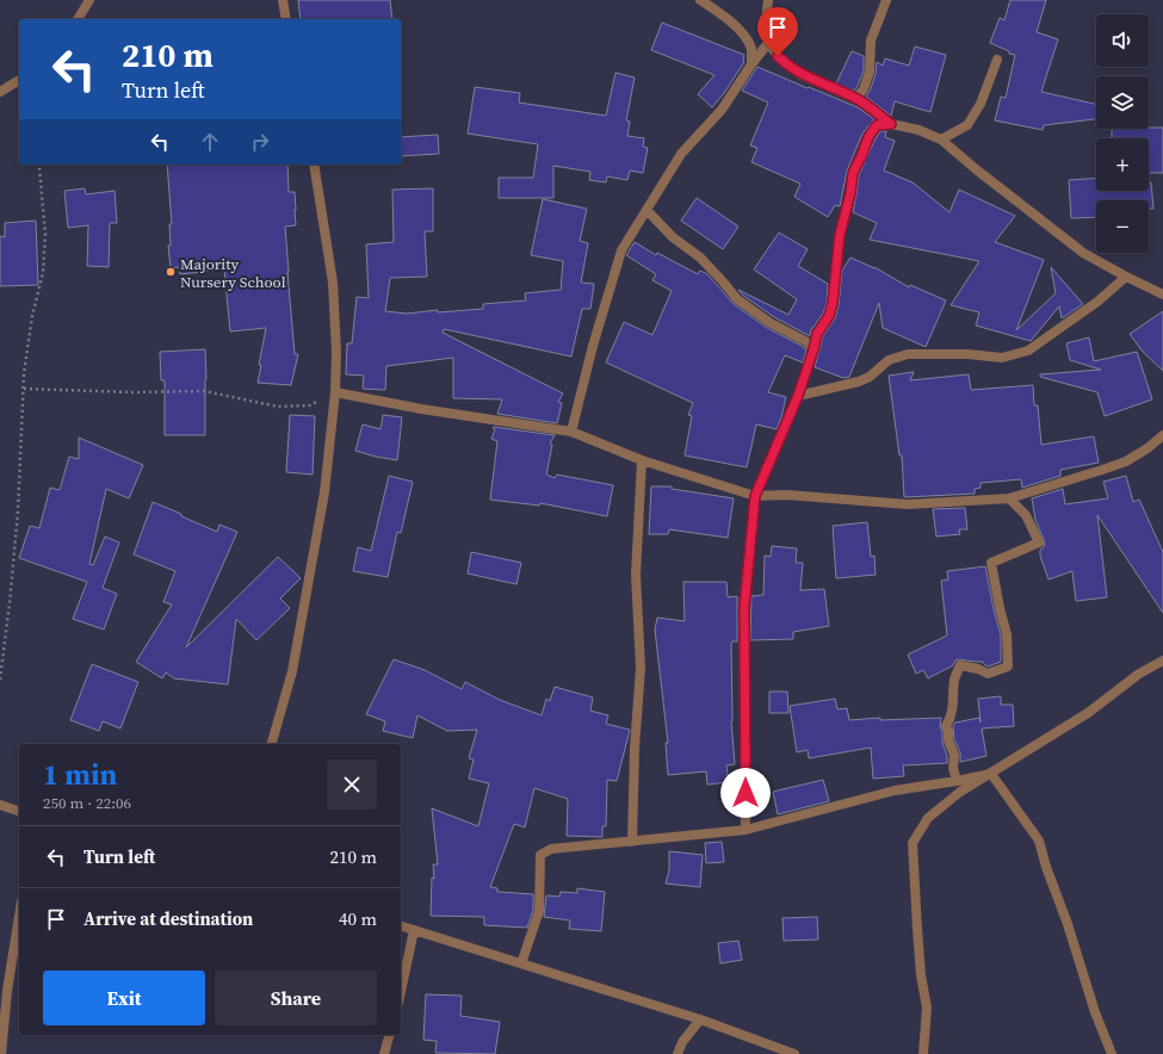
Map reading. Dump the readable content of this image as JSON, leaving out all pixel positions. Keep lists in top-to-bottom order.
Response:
{
  "places": ["Majority Nursery School"],
  "page": {
    "map_buttons": ["+", "−"],
    "turn": ["210 m", "Turn left"],
    "heading": ["1 min", "250 m · 22:06"],
    "list": [
      {
        "name": "Turn left",
        "value": "210 m"
      },
      {
        "name": "Arrive at destination",
        "value": "40 m"
      }
    ],
    "buttons": ["Exit", "Share"]
  }
}
